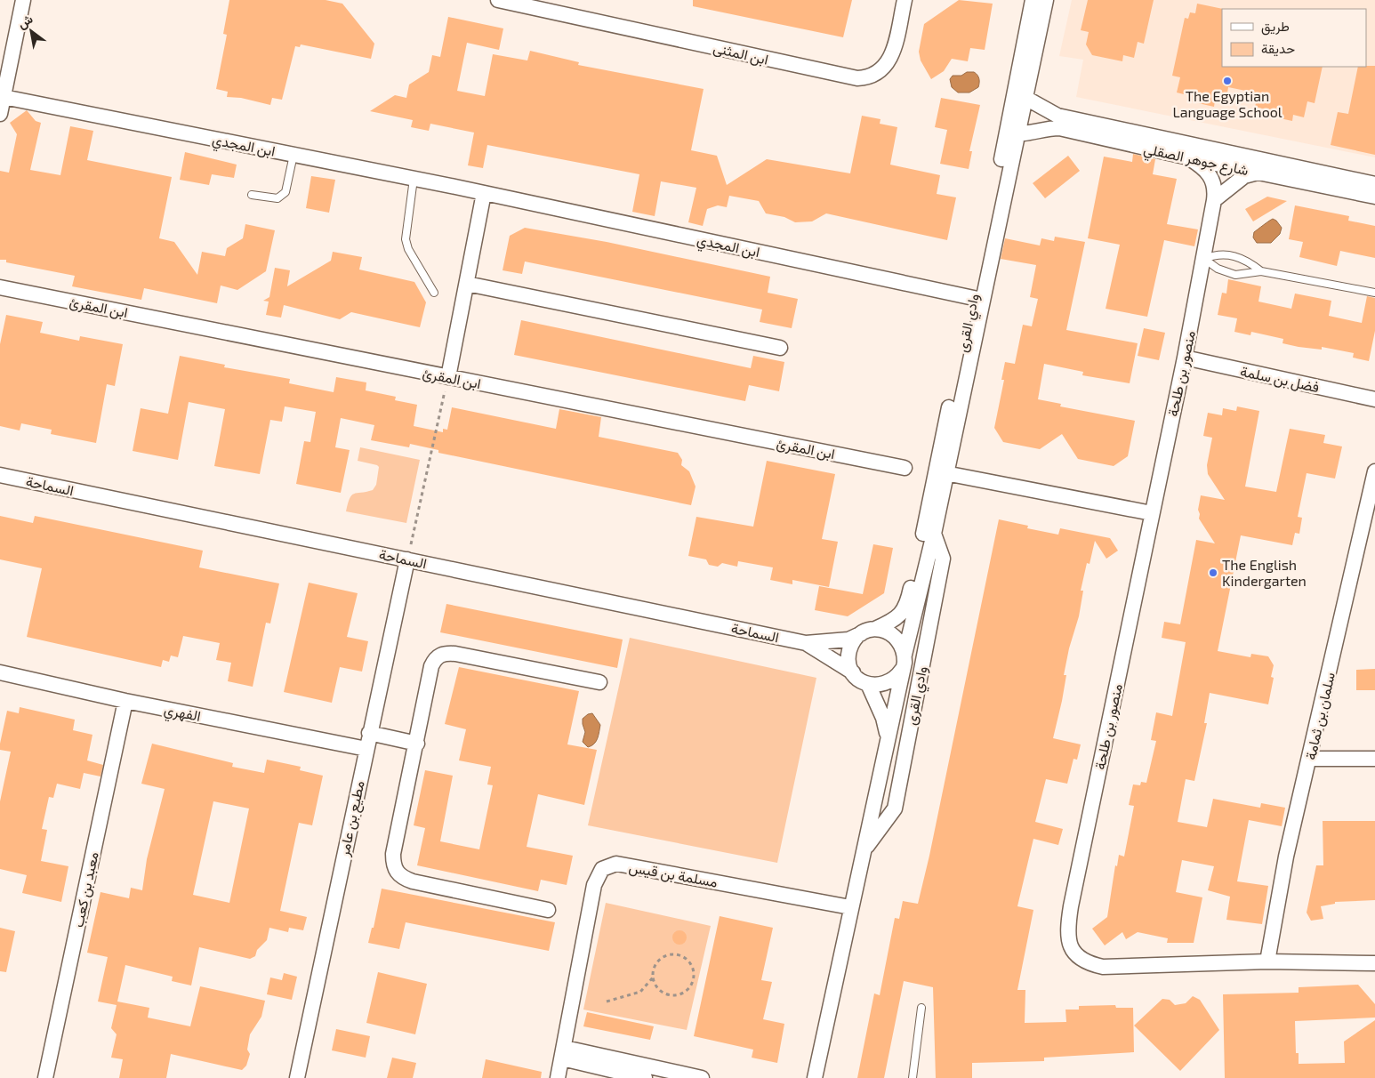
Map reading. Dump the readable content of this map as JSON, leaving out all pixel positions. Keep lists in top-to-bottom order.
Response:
{
  "streets": {
    "street": [
      "ابن المثنى",
      "ابن المجدي",
      "شارع جوهر الصقلي",
      "ابن المقرئ",
      "وادي القرى",
      "منصور بن طلحة",
      "فضل بن سلمة",
      "السماحة",
      "الفهري",
      "سلمان بن ثمامة",
      "مطيع بن عامر",
      "مسلمة بن قيس",
      "معبد بن كعب"
    ]
  },
  "crossings": [
    ["ابن المجدي", "وادي القرى"],
    ["شارع جوهر الصقلي", "وادي القرى"],
    ["شارع جوهر الصقلي", "منصور بن طلحة"],
    ["وادي القرى", "السماحة"],
    ["وادي القرى", "مسلمة بن قيس"],
    ["منصور بن طلحة", "فضل بن سلمة"],
    ["منصور بن طلحة", "سلمان بن ثمامة"],
    ["السماحة", "مطيع بن عامر"],
    ["الفهري", "مطيع بن عامر"],
    ["الفهري", "معبد بن كعب"]
  ],
  "places": ["The Egyptian Language School", "The English Kindergarten"],
  "legend": ["طريق", "حديقة"],
  "north": "top left"
}
